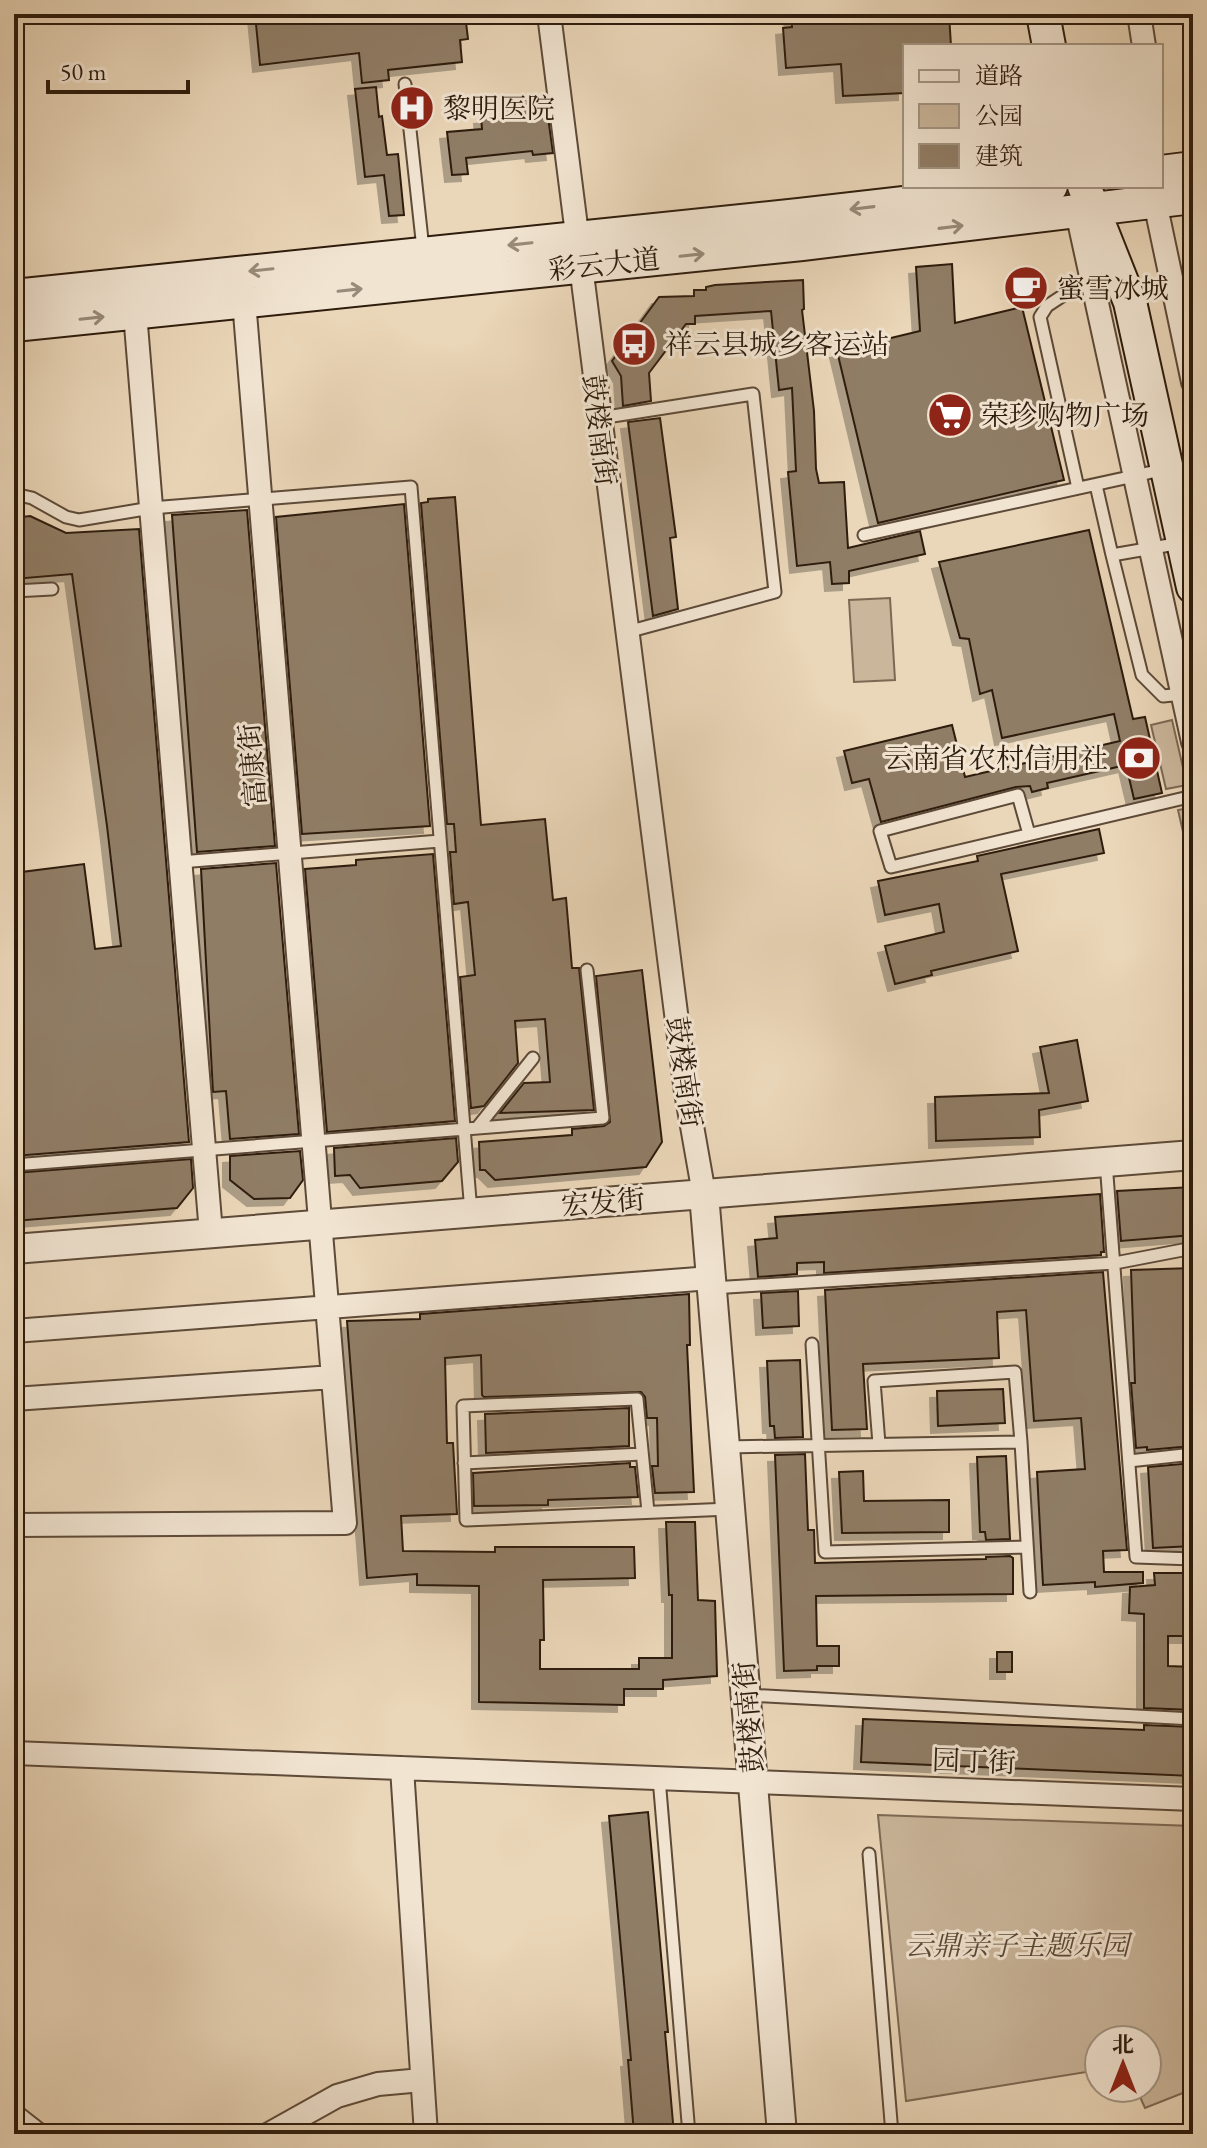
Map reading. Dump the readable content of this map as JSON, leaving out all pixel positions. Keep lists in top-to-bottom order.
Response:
{
  "streets": {
    "main road": ["彩云大道"],
    "street": [
      "鼓楼南街",
      "富康街",
      "宏发街",
      "园丁街"
    ]
  },
  "crossings": [
    ["彩云大道", "鼓楼南街"],
    ["彩云大道", "富康街"],
    ["鼓楼南街", "宏发街"],
    ["鼓楼南街", "园丁街"],
    ["富康街", "宏发街"]
  ],
  "parks": ["云鼎亲子主题乐园"],
  "places": {
    "hospital": ["黎明医院"],
    "cafe": ["蜜雪冰城"],
    "bus stop": ["祥云县城乡客运站"],
    "supermarket": ["荣珍购物广场"],
    "bank": ["云南省农村信用社"]
  },
  "legend": ["道路", "公园", "建筑"],
  "scale_bar": "50 m",
  "north": "top"
}
